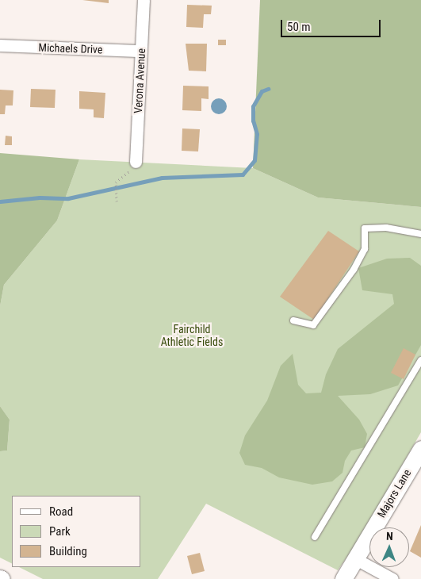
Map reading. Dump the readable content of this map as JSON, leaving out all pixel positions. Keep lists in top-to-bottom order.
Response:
{
  "streets": {
    "street": ["Michaels Drive", "Verona Avenue", "Majors Lane"]
  },
  "crossings": [
    ["Michaels Drive", "Verona Avenue"]
  ],
  "parks": ["Fairchild Athletic Fields"],
  "legend": ["Road", "Park", "Building"],
  "scale_bar": "50 m",
  "north": "top"
}
